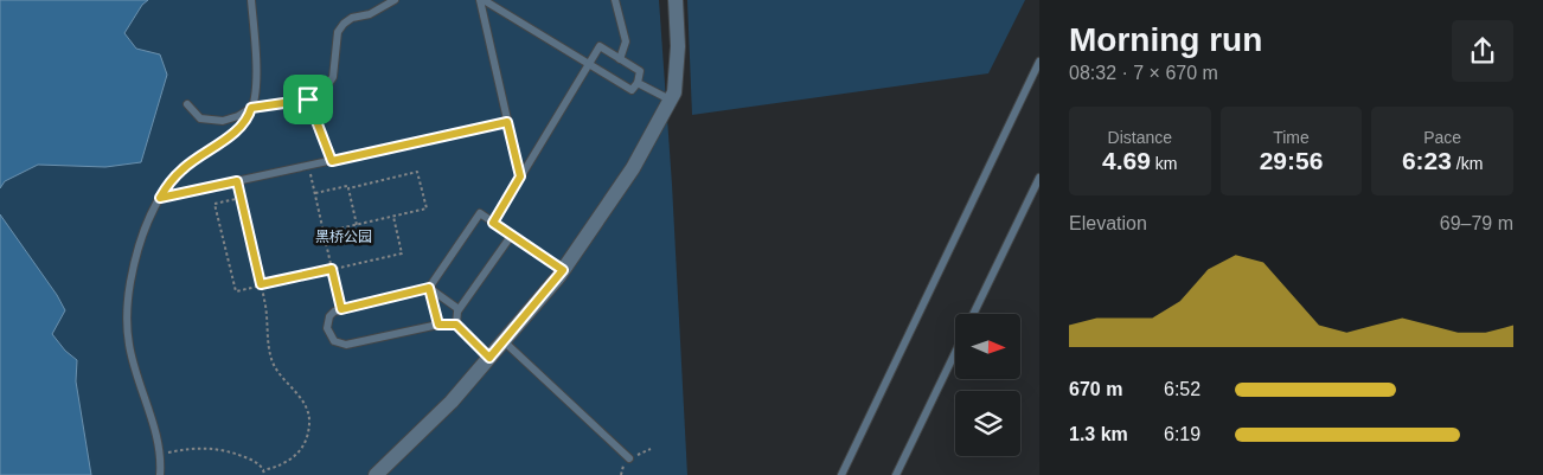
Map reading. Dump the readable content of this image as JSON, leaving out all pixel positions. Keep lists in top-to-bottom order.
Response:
{
  "parks": ["黑桥公园"],
  "north": "right",
  "page": {
    "heading": ["Morning run", "08:32 · 7 × 670 m"],
    "stats": [
      ["Distance", "4.69 km"],
      ["Time", "29:56"],
      ["Pace", "6:23 /km"]
    ],
    "chart": ["Elevation", "69–79 m"],
    "list": [
      {
        "name": "670 m",
        "note": "6:52"
      },
      {
        "name": "1.3 km",
        "note": "6:19"
      }
    ]
  }
}
